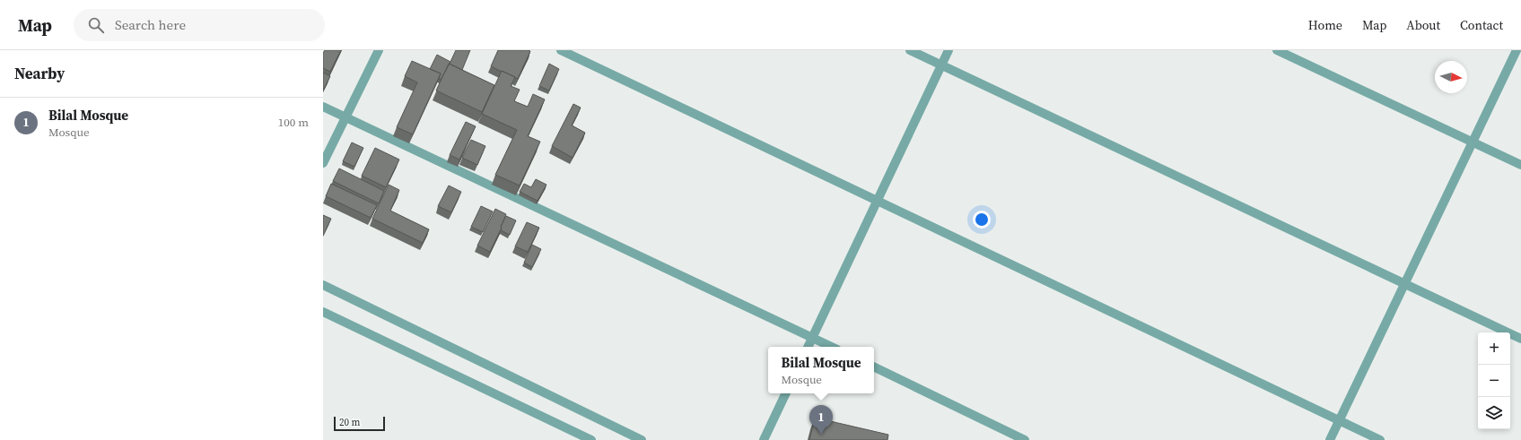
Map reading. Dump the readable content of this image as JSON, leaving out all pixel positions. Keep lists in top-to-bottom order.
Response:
{
  "scale_bar": "20 m",
  "north": "right",
  "page": {
    "header": "Map",
    "search": "Search here",
    "nav": [
      "Home",
      "Map",
      "About",
      "Contact"
    ],
    "heading": "Nearby",
    "list": [
      {
        "mark": "1",
        "name": "Bilal Mosque",
        "note": "Mosque",
        "value": "100 m"
      }
    ],
    "map_buttons": ["+", "−"],
    "popup": ["Bilal Mosque", "Mosque"],
    "pins": "1",
    "scale": "20 m"
  }
}
